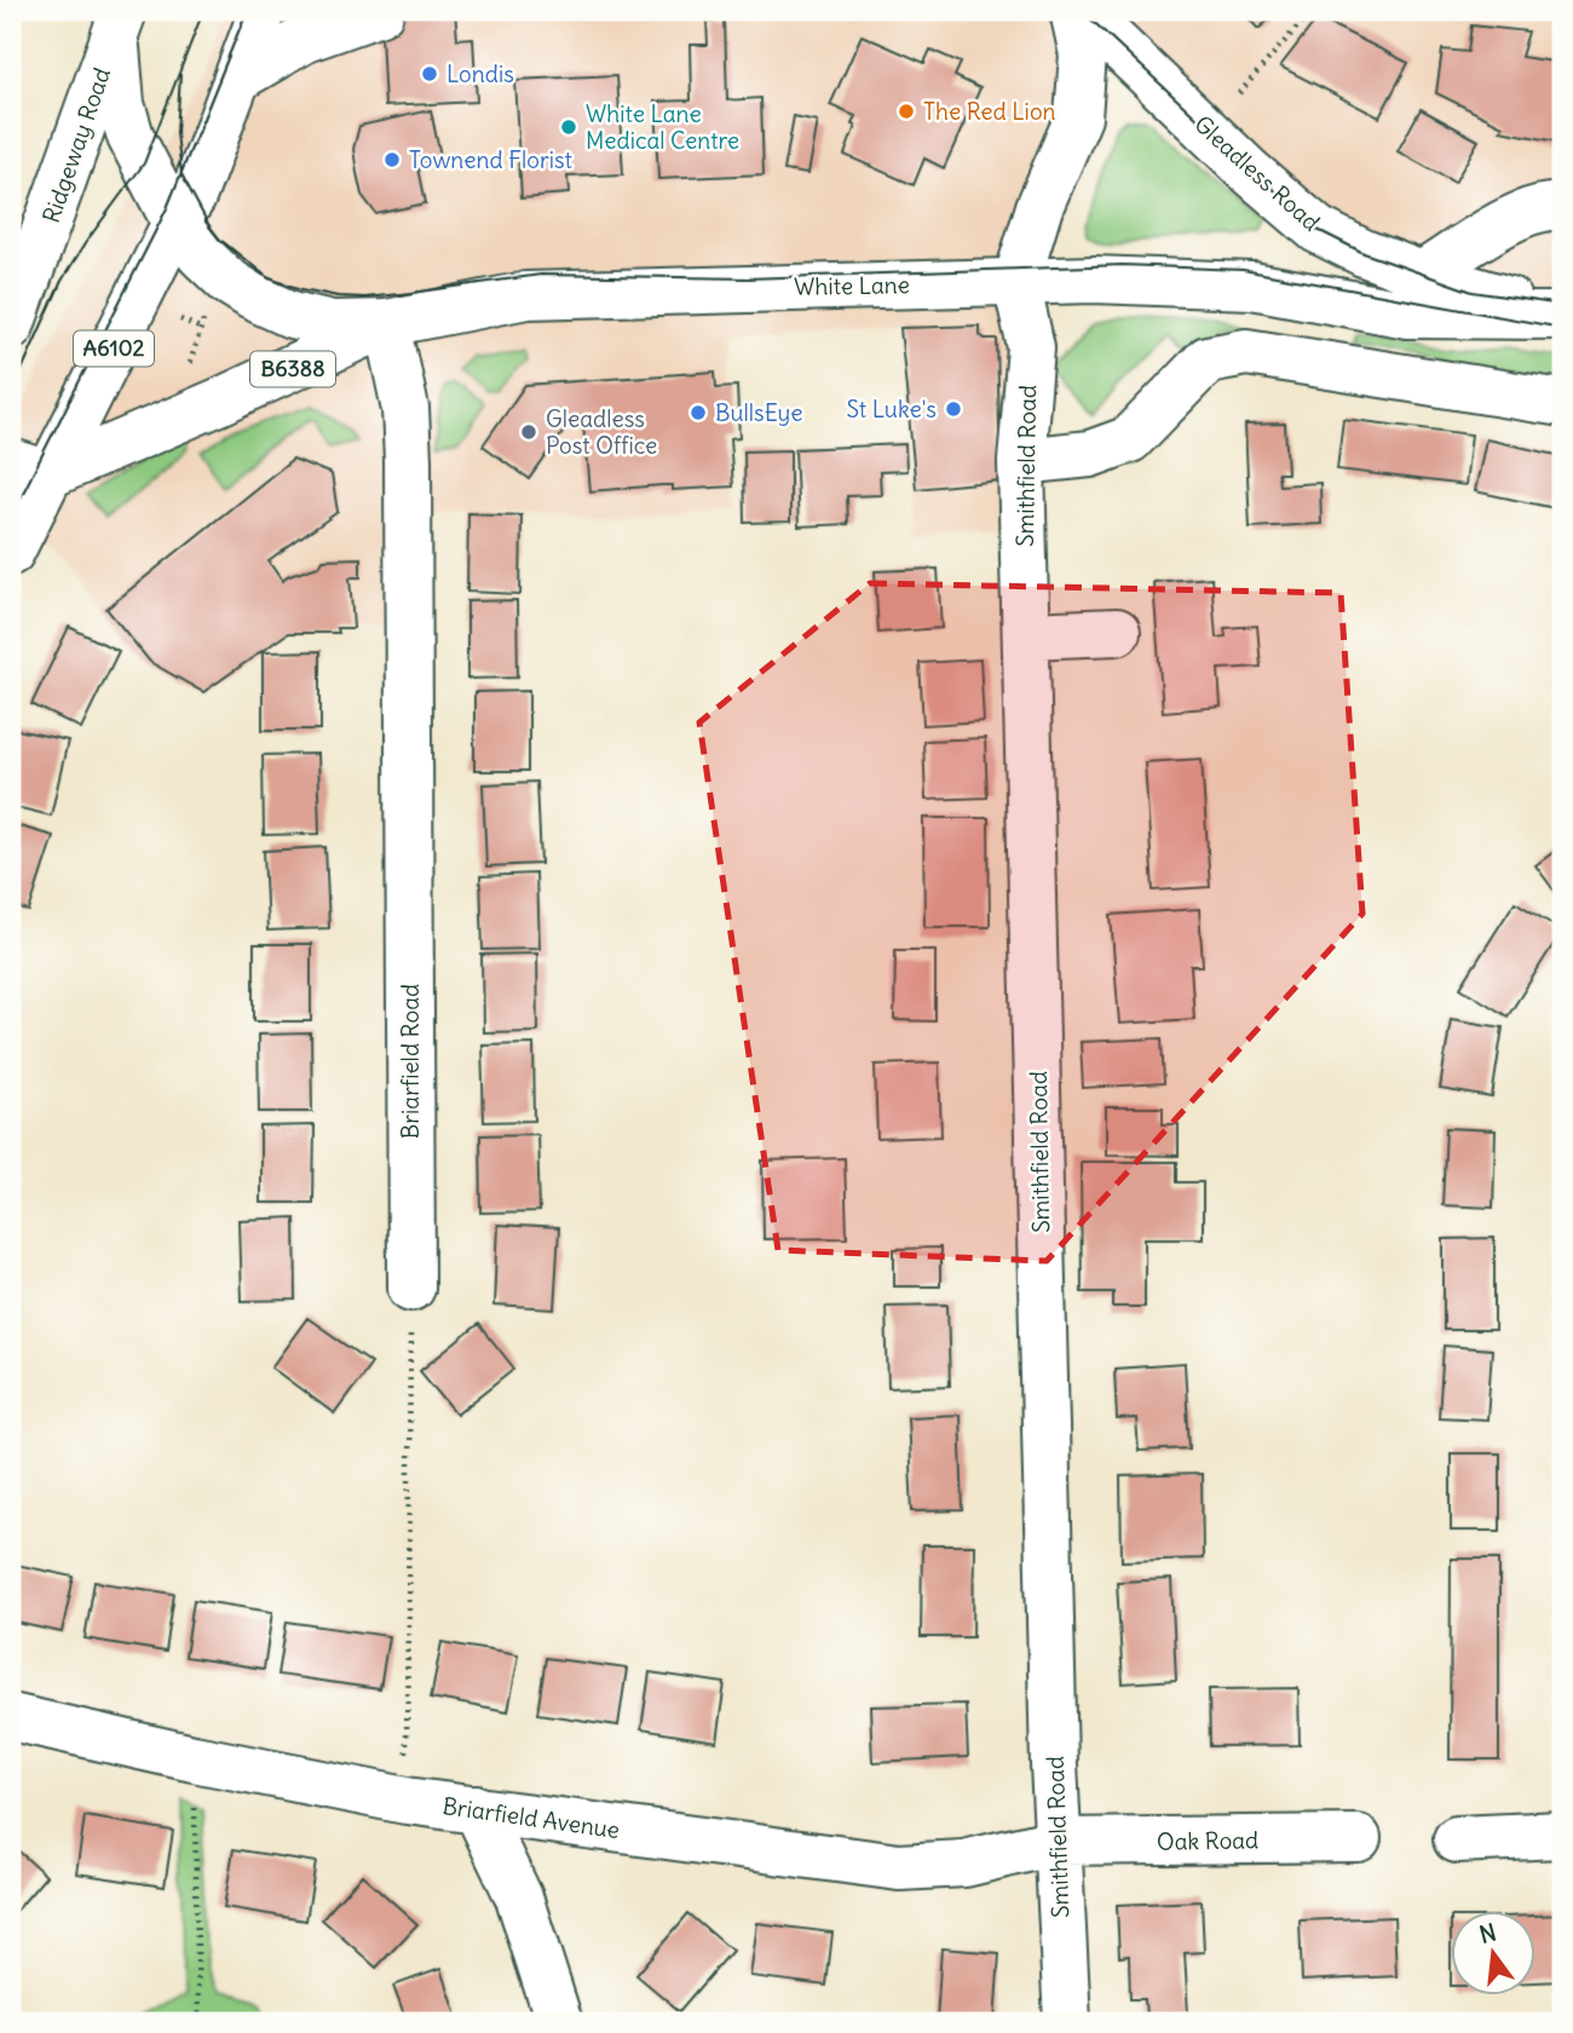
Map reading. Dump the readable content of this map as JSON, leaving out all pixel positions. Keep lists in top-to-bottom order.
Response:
{
  "streets": {
    "main road": [
      "Ridgeway Road",
      "Gleadless Road",
      "White Lane",
      "A6102",
      "B6388",
      "Smithfield Road",
      "Briarfield Road",
      "Briarfield Avenue",
      "Oak Road"
    ]
  },
  "crossings": [
    ["Ridgeway Road", "B6388"],
    ["Gleadless Road", "White Lane"],
    ["White Lane", "A6102"],
    ["White Lane", "B6388"],
    ["White Lane", "Smithfield Road"],
    ["White Lane", "Briarfield Road"],
    ["A6102", "B6388"],
    ["B6388", "Briarfield Road"],
    ["Smithfield Road", "Briarfield Avenue"],
    ["Smithfield Road", "Oak Road"],
    ["Briarfield Avenue", "Oak Road"]
  ],
  "places": [
    "Londis",
    "The Red Lion",
    "White Lane Medical Centre",
    "Townend Florist",
    "St Luke's",
    "BullsEye",
    "Gleadless Post Office"
  ],
  "north": "top"
}
